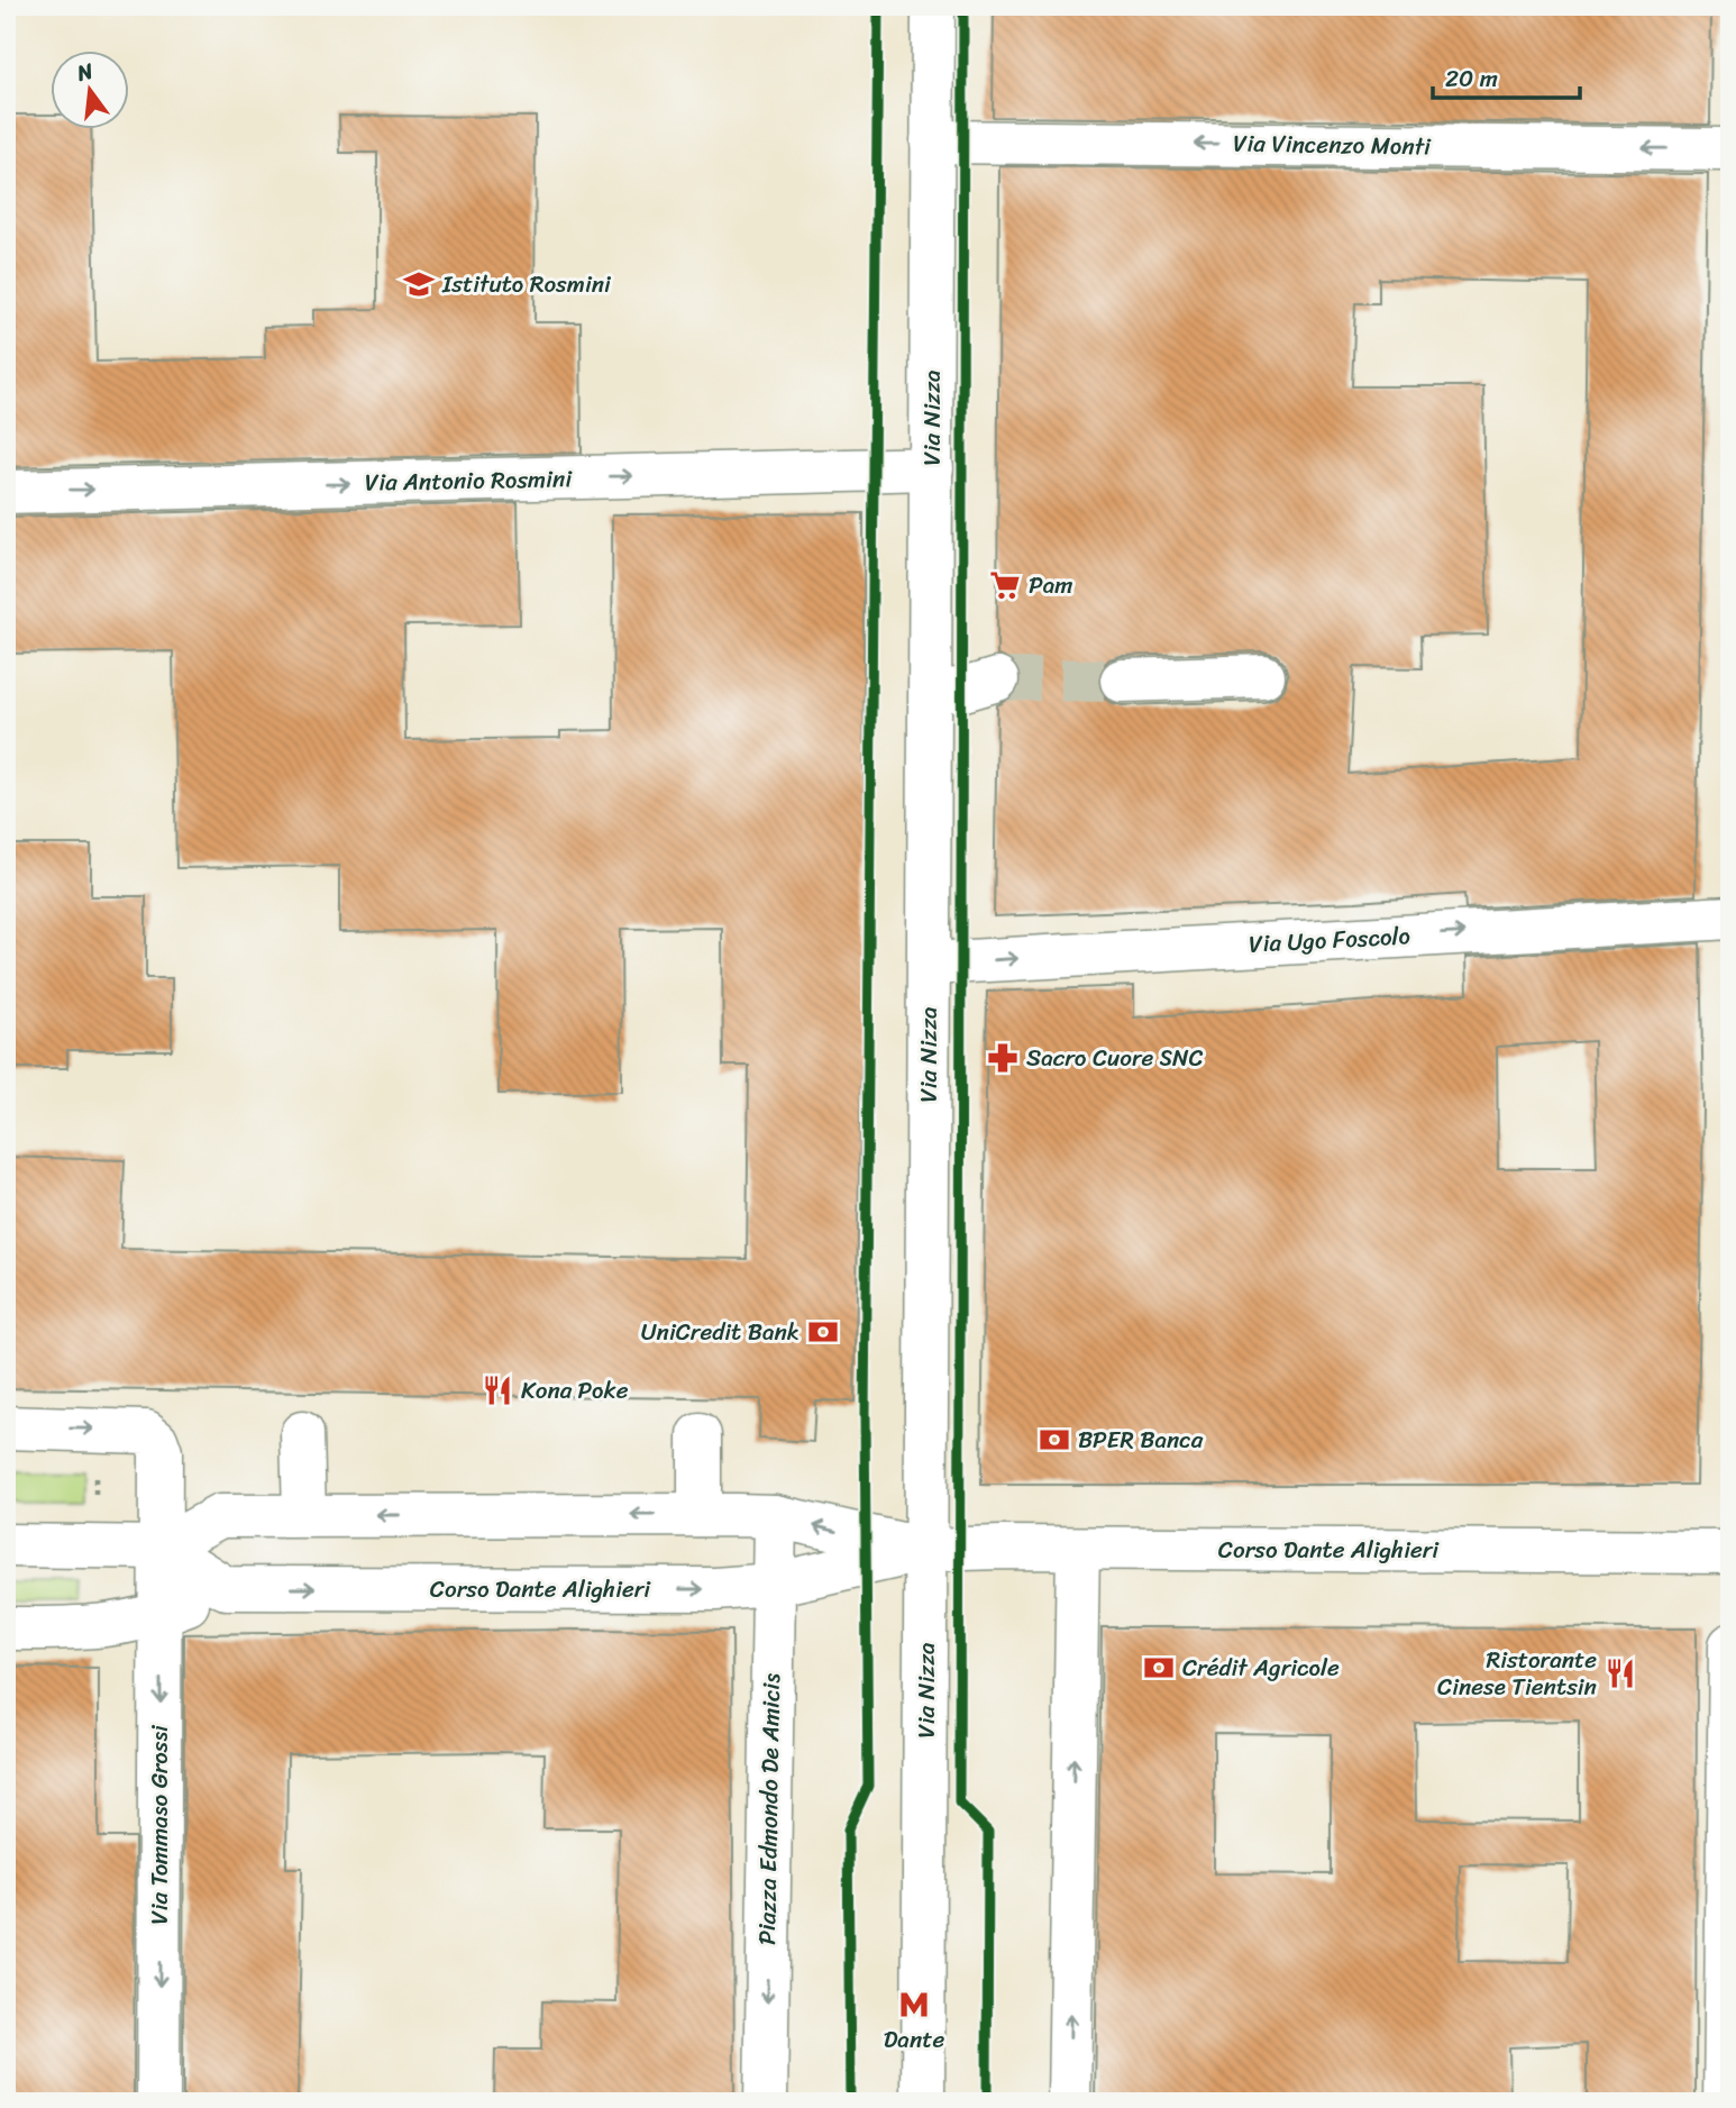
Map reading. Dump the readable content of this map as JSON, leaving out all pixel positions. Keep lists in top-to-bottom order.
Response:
{
  "streets": {
    "street": [
      "Via Vincenzo Monti",
      "Via Nizza",
      "Via Antonio Rosmini",
      "Via Ugo Foscolo",
      "Corso Dante Alighieri",
      "Piazza Edmondo De Amicis",
      "Via Tommaso Grossi"
    ]
  },
  "crossings": [
    ["Via Vincenzo Monti", "Via Nizza"],
    ["Via Nizza", "Via Antonio Rosmini"],
    ["Via Nizza", "Via Ugo Foscolo"],
    ["Via Nizza", "Corso Dante Alighieri"],
    ["Corso Dante Alighieri", "Piazza Edmondo De Amicis"],
    ["Corso Dante Alighieri", "Via Tommaso Grossi"]
  ],
  "one_way": [
    "Via Vincenzo Monti",
    "Via Antonio Rosmini",
    "Via Ugo Foscolo",
    "Via Tommaso Grossi"
  ],
  "places": {
    "school or university": ["Istituto Rosmini"],
    "supermarket": ["Pam"],
    "pharmacy": ["Sacro Cuore SNC"],
    "bank": ["UniCredit Bank", "BPER Banca", "Crédit Agricole"],
    "restaurant": ["Kona Poke", "Ristorante Cinese Tientsin"],
    "metro station": ["Dante"]
  },
  "scale_bar": "20 m",
  "north": "top"
}
